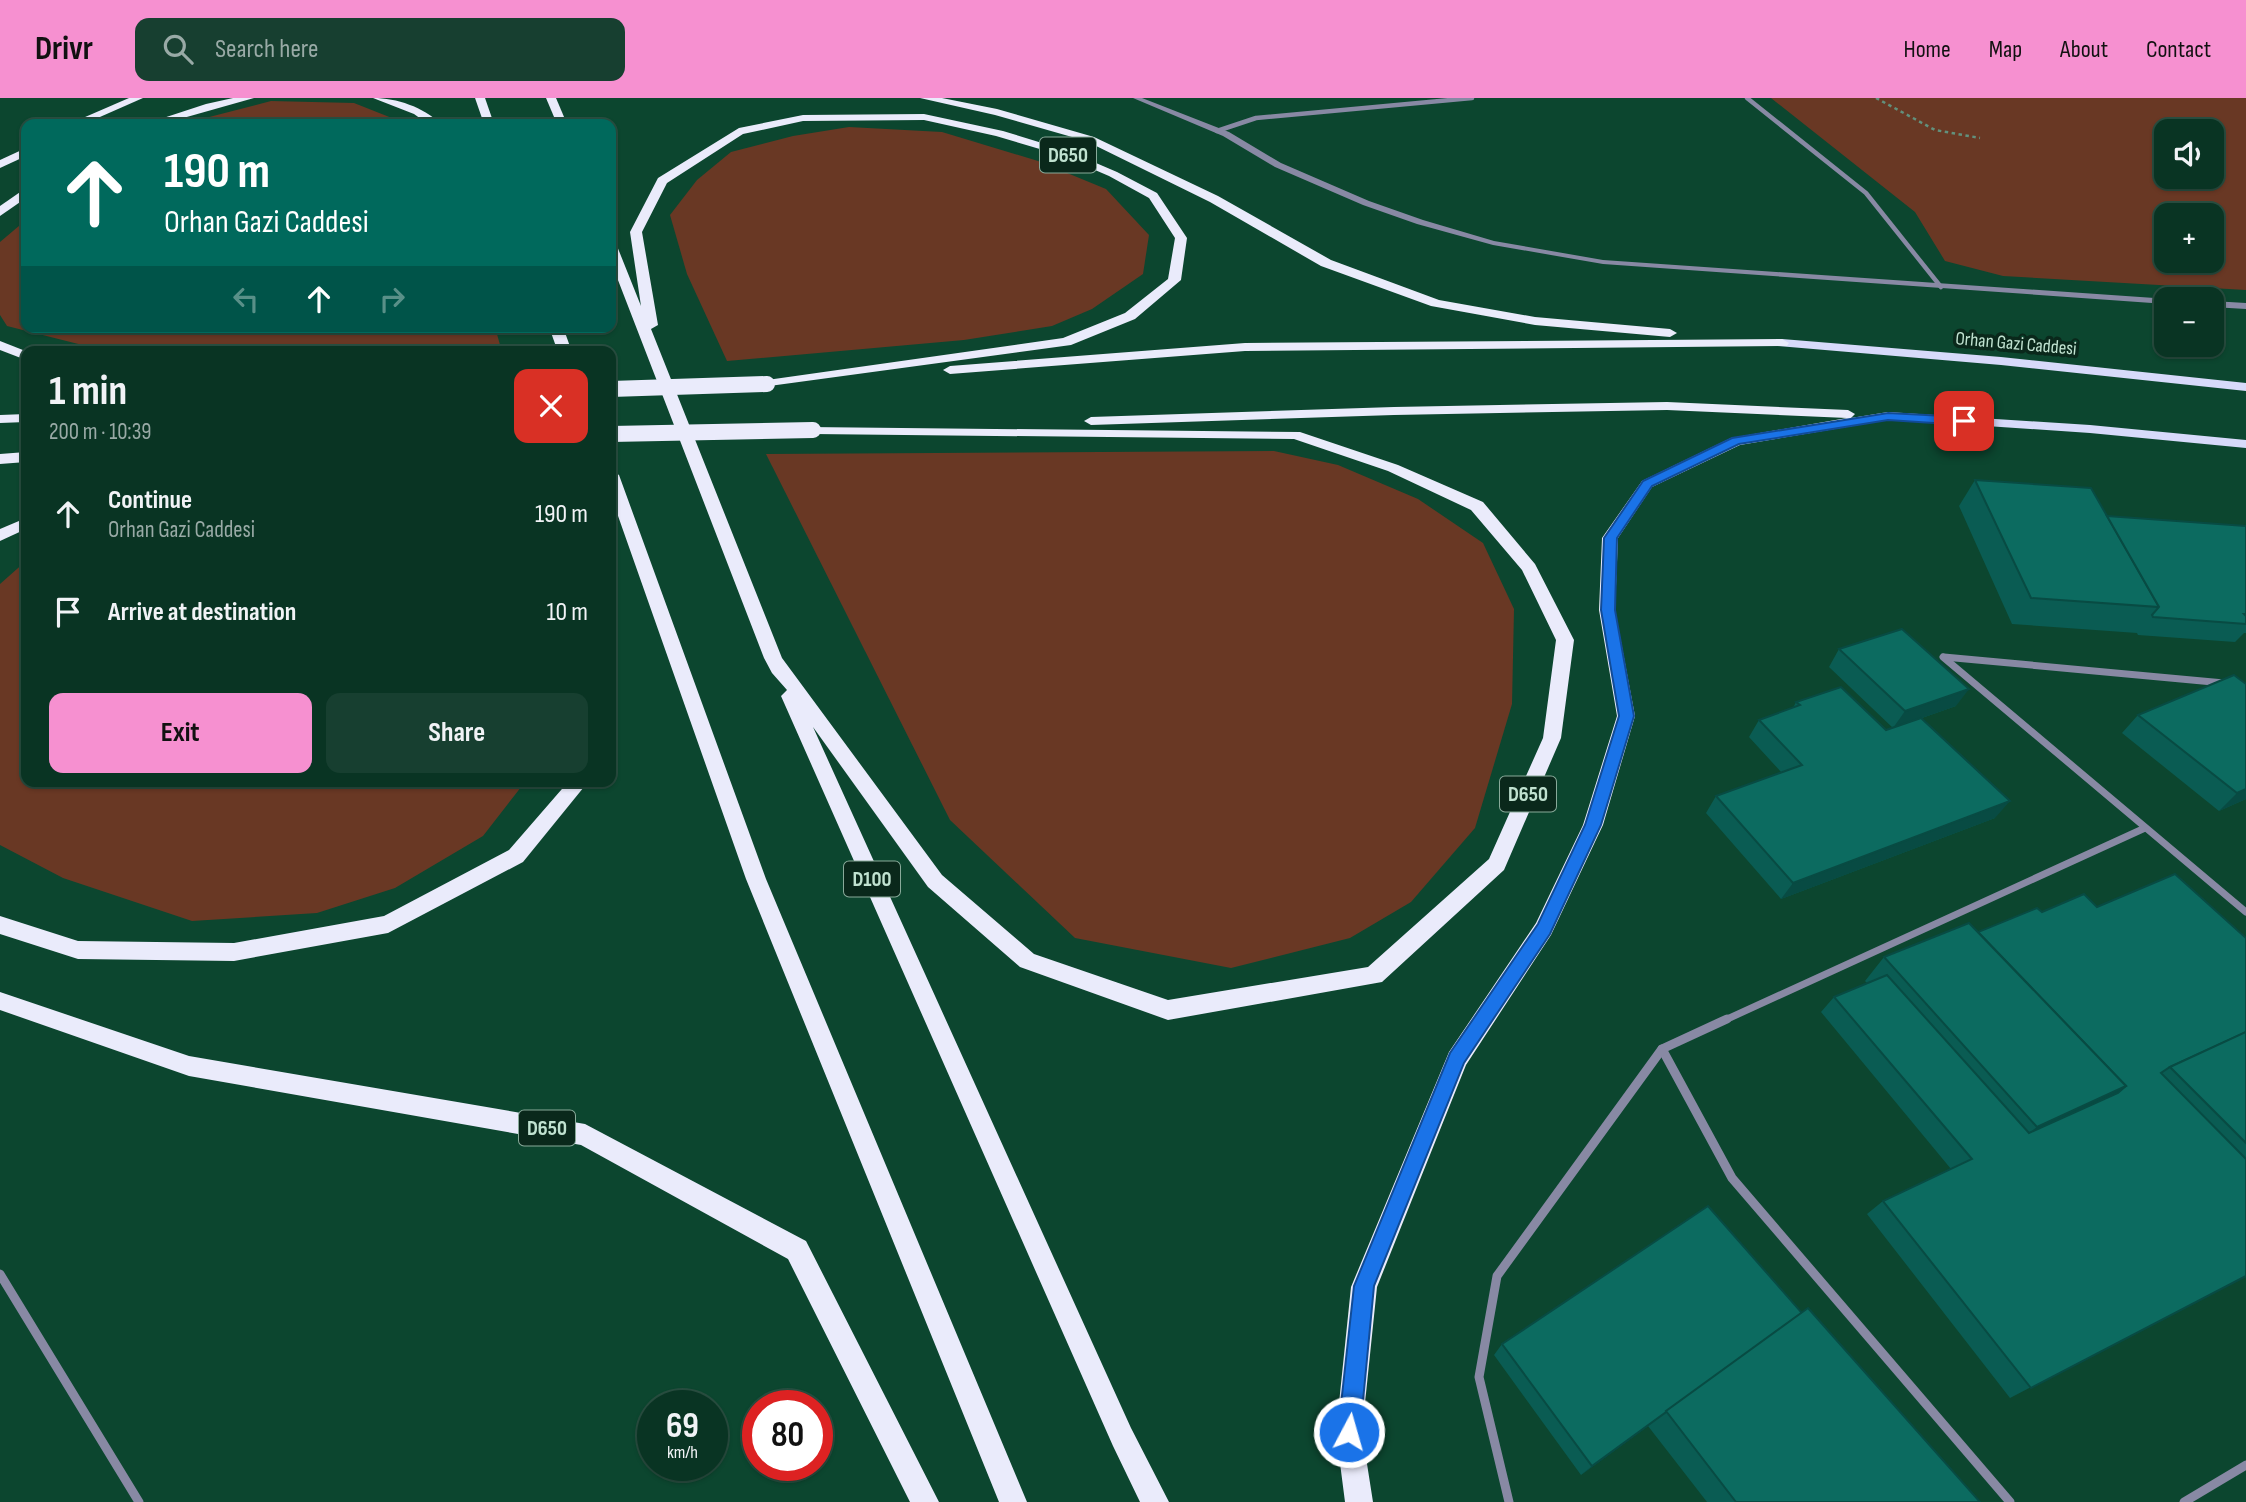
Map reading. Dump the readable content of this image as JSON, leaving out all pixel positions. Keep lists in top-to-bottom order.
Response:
{
  "streets": {
    "highway": ["D650", "D100"],
    "main road": ["Orhan Gazi Caddesi"]
  },
  "crossings": [
    ["D650", "Orhan Gazi Caddesi"],
    ["D650", "D100"]
  ],
  "page": {
    "header": "Drivr",
    "search": "Search here",
    "nav": [
      "Home",
      "Map",
      "About",
      "Contact"
    ],
    "map_buttons": ["+", "−"],
    "turn": ["190 m", "Orhan Gazi Caddesi"],
    "heading": ["1 min", "200 m · 10:39"],
    "list": [
      {
        "name": "Continue",
        "note": "Orhan Gazi Caddesi",
        "value": "190 m"
      },
      {
        "name": "Arrive at destination",
        "value": "10 m"
      }
    ],
    "buttons": ["Exit", "Share"],
    "speed": "69 km/h",
    "limit": "80"
  }
}
